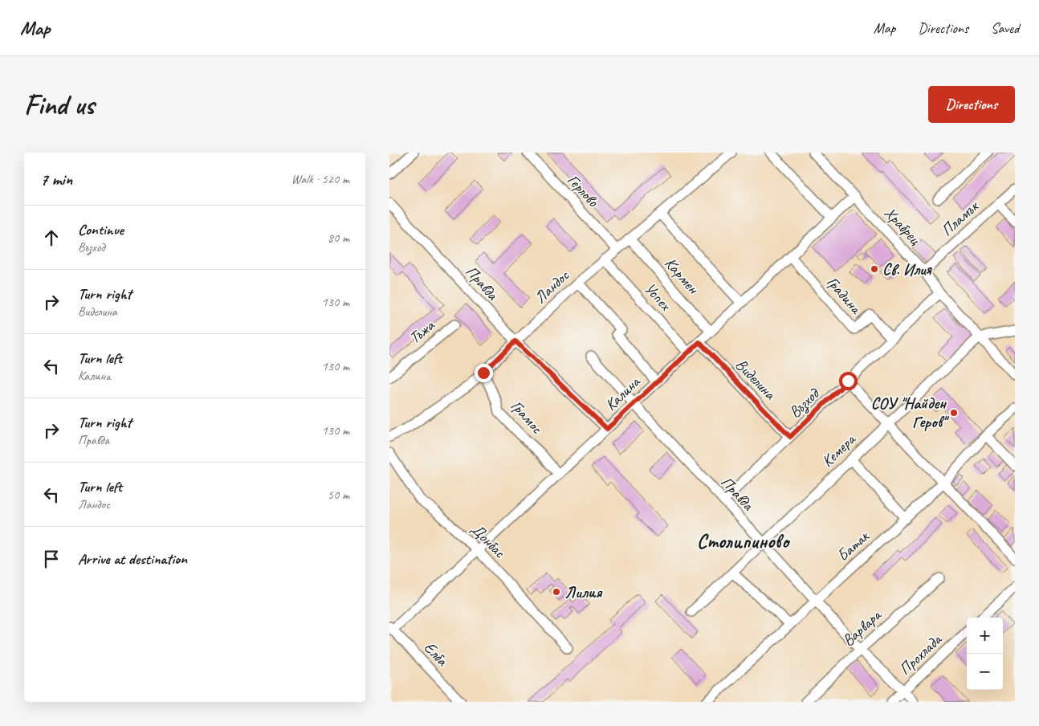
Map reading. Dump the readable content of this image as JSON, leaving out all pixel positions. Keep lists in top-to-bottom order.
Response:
{
  "streets": {
    "street": [
      "Герлово",
      "Пламък",
      "Храбрец",
      "Кармен",
      "Правда",
      "Ландос",
      "Градина",
      "Успех",
      "Тъжа",
      "Виделина",
      "Калина",
      "Възход",
      "Грамос",
      "Кемера",
      "Донбас",
      "Батак",
      "Варвара",
      "Елба",
      "Прохлада"
    ]
  },
  "crossings": [
    ["Герлово", "Ландос"],
    ["Пламък", "Храбрец"],
    ["Храбрец", "Калина"],
    ["Храбрец", "Възход"],
    ["Храбрец", "Кемера"],
    ["Кармен", "Ландос"],
    ["Кармен", "Калина"],
    ["Правда", "Ландос"],
    ["Правда", "Калина"],
    ["Правда", "Възход"],
    ["Правда", "Кемера"],
    ["Правда", "Батак"],
    ["Правда", "Варвара"],
    ["Правда", "Прохлада"],
    ["Ландос", "Успех"],
    ["Ландос", "Грамос"],
    ["Градина", "Калина"],
    ["Градина", "Възход"],
    ["Успех", "Калина"],
    ["Виделина", "Калина"],
    ["Виделина", "Възход"],
    ["Калина", "Грамос"],
    ["Калина", "Донбас"],
    ["Калина", "Елба"]
  ],
  "districts": ["Столипиново"],
  "places": ["Св. Илия", "СОУ \"Найден Геров\"", "Лилия"],
  "page": {
    "header": "Map",
    "nav": ["Map", "Directions", "Saved"],
    "buttons": "Directions",
    "title": "Find us",
    "heading": ["7 min", "Walk · 520 m"],
    "list": [
      ["Continue", "Възход", "80 m"],
      ["Turn right", "Виделина", "130 m"],
      ["Turn left", "Калина", "130 m"],
      ["Turn right", "Правда", "130 m"],
      ["Turn left", "Ландос", "50 m"],
      "Arrive at destination"
    ],
    "map_buttons": ["+", "−"]
  }
}
